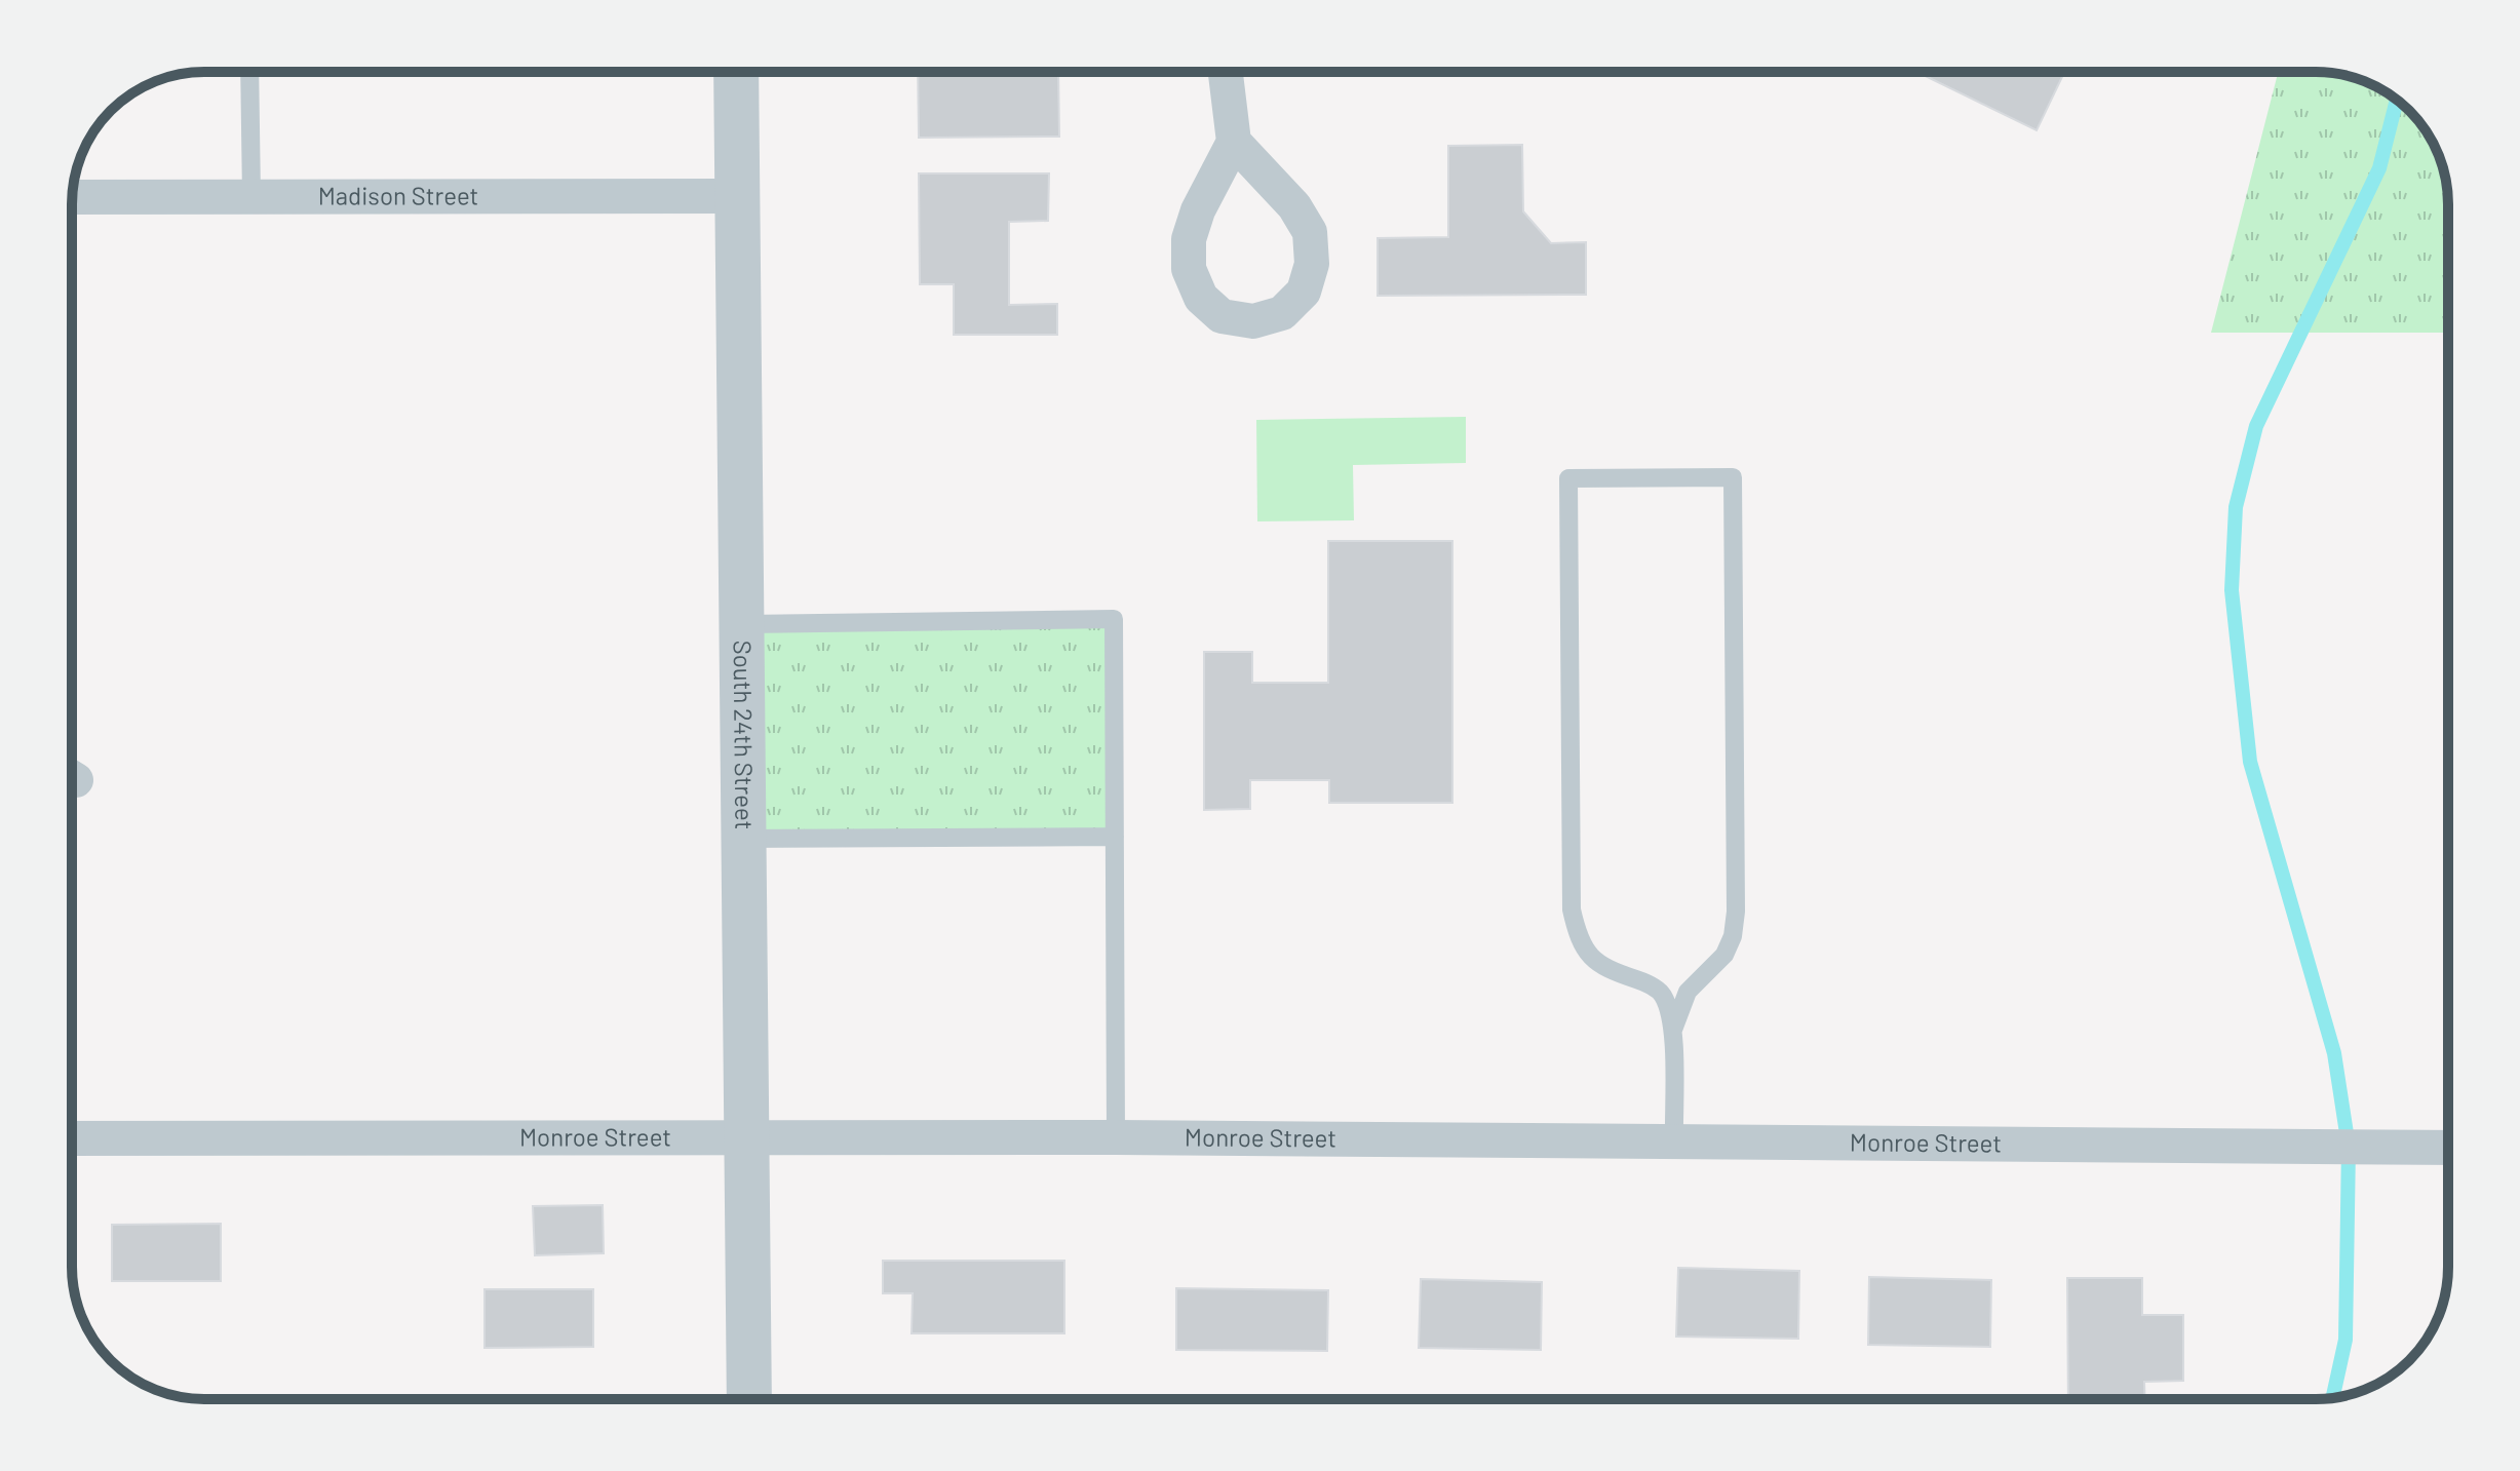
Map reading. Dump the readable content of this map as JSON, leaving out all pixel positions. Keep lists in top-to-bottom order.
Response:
{
  "streets": {
    "street": ["Madison Street", "South 24th Street", "Monroe Street"]
  },
  "crossings": [
    ["Madison Street", "South 24th Street"],
    ["South 24th Street", "Monroe Street"]
  ]
}
